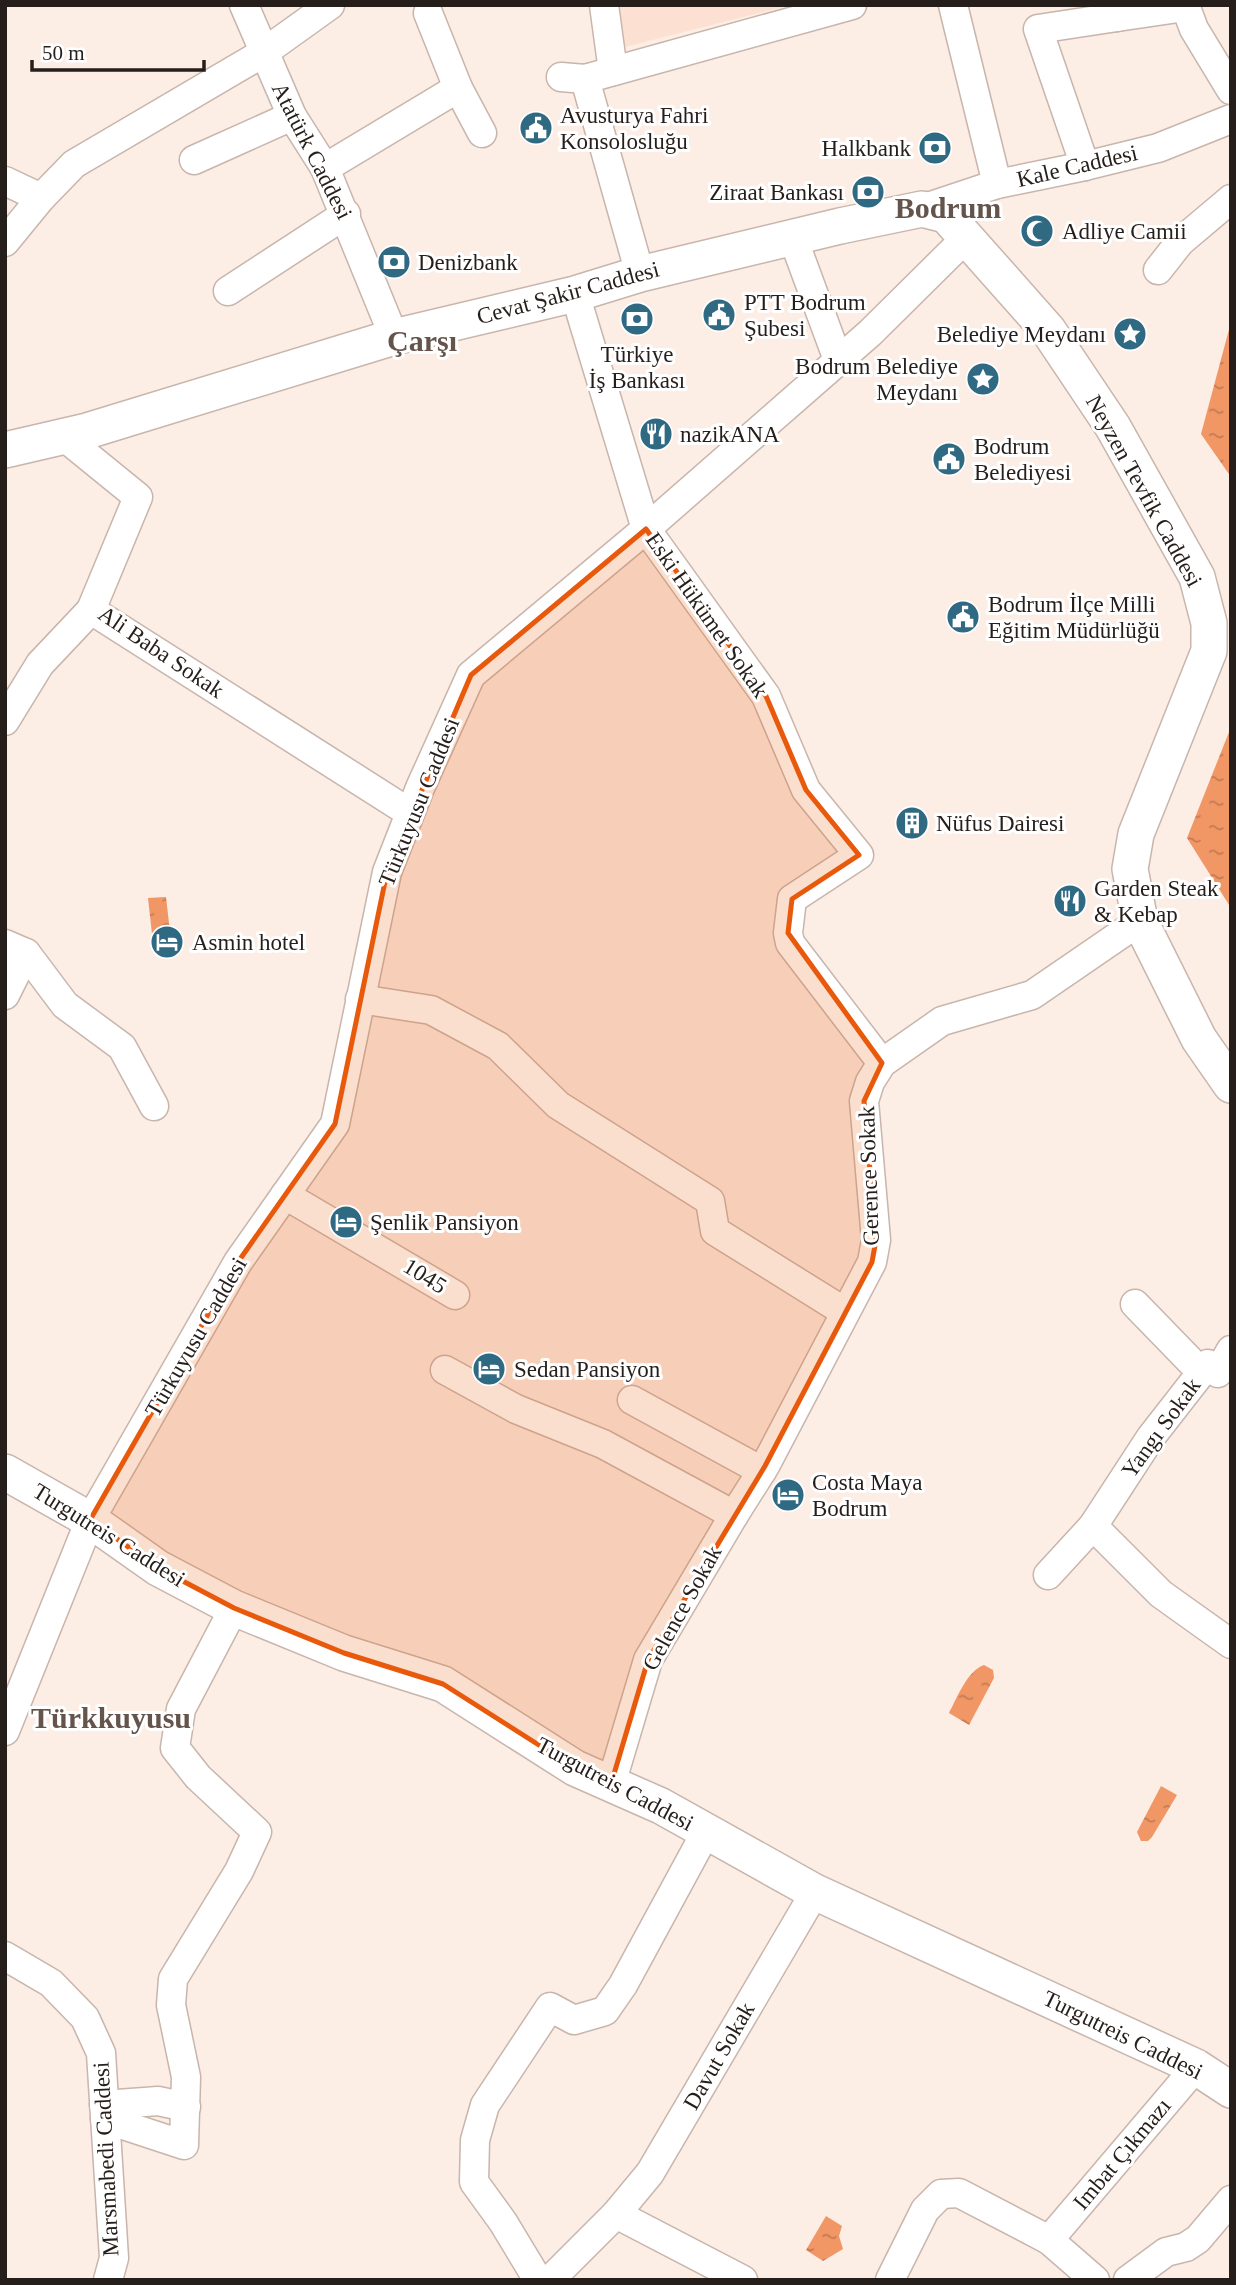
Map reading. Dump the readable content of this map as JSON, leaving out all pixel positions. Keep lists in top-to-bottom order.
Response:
{
  "streets": {
    "main road": ["Cevat Şakir Caddesi", "Neyzen Tevfik Caddesi", "Turgutreis Caddesi"],
    "street": [
      "Atatürk Caddesi",
      "Kale Caddesi",
      "Eski Hükümet Sokak",
      "Ali Baba Sokak",
      "Türkuyusu Caddesi",
      "Gerence Sokak",
      "1045",
      "Yangı Sokak",
      "Gelence Sokak",
      "Davut Sokak",
      "Imbat Çıkmazı",
      "Marsmabedi Caddesi"
    ]
  },
  "crossings": [
    ["Atatürk Caddesi", "Cevat Şakir Caddesi"],
    ["Kale Caddesi", "Cevat Şakir Caddesi"],
    ["Cevat Şakir Caddesi", "Eski Hükümet Sokak"],
    ["Cevat Şakir Caddesi", "Ali Baba Sokak"],
    ["Neyzen Tevfik Caddesi", "Türkuyusu Caddesi"],
    ["Neyzen Tevfik Caddesi", "Gerence Sokak"],
    ["Eski Hükümet Sokak", "Türkuyusu Caddesi"],
    ["Eski Hükümet Sokak", "Gerence Sokak"],
    ["Ali Baba Sokak", "Türkuyusu Caddesi"],
    ["Türkuyusu Caddesi", "1045"],
    ["Türkuyusu Caddesi", "Turgutreis Caddesi"],
    ["Gerence Sokak", "Gelence Sokak"],
    ["Turgutreis Caddesi", "Gelence Sokak"],
    ["Turgutreis Caddesi", "Davut Sokak"],
    ["Turgutreis Caddesi", "Imbat Çıkmazı"]
  ],
  "districts": ["Bodrum", "Çarşı", "Türkkuyusu"],
  "places": {
    "public building": [
      "Avusturya Fahri Konsolosluğu",
      "PTT Bodrum Şubesi",
      "Bodrum Belediyesi",
      "Bodrum İlçe Milli Eğitim Müdürlüğü"
    ],
    "bank": [
      "Halkbank",
      "Ziraat Bankası",
      "Denizbank",
      "Türkiye İş Bankası"
    ],
    "mosque": ["Adliye Camii"],
    "place": ["Belediye Meydanı", "Bodrum Belediye Meydanı"],
    "restaurant": ["nazikANA", "Garden Steak & Kebap"],
    "building": ["Nüfus Dairesi"],
    "hotel": [
      "Asmin hotel",
      "Şenlik Pansiyon",
      "Sedan Pansiyon",
      "Costa Maya Bodrum"
    ]
  },
  "scale_bar": "50 m"
}
